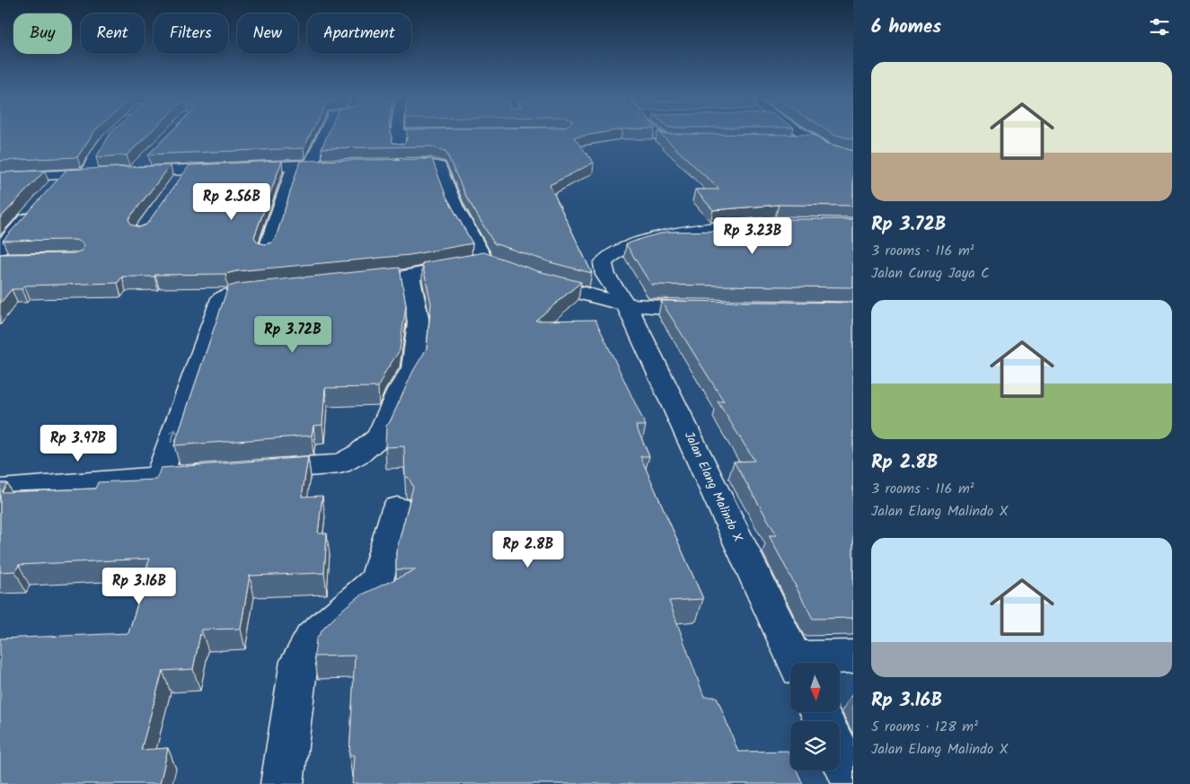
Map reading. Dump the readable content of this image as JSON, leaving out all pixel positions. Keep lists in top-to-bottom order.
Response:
{
  "streets": {
    "street": ["Jalan Elang Malindo X"]
  },
  "north": "bottom",
  "page": {
    "heading": "6 homes",
    "chip": [
      "Buy",
      "Rent",
      "Filters",
      "New",
      "Apartment"
    ],
    "list": [
      {
        "name": "Rp 3.72B",
        "note": "3 rooms · 116 m² · Jalan Curug Jaya C"
      },
      {
        "name": "Rp 2.8B",
        "note": "3 rooms · 116 m² · Jalan Elang Malindo X"
      },
      {
        "name": "Rp 3.16B",
        "note": "5 rooms · 128 m² · Jalan Elang Malindo X"
      }
    ],
    "price": [
      "Rp 2.56B",
      "Rp 3.23B",
      "Rp 3.72B",
      "Rp 3.97B",
      "Rp 2.8B",
      "Rp 3.16B"
    ]
  }
}
